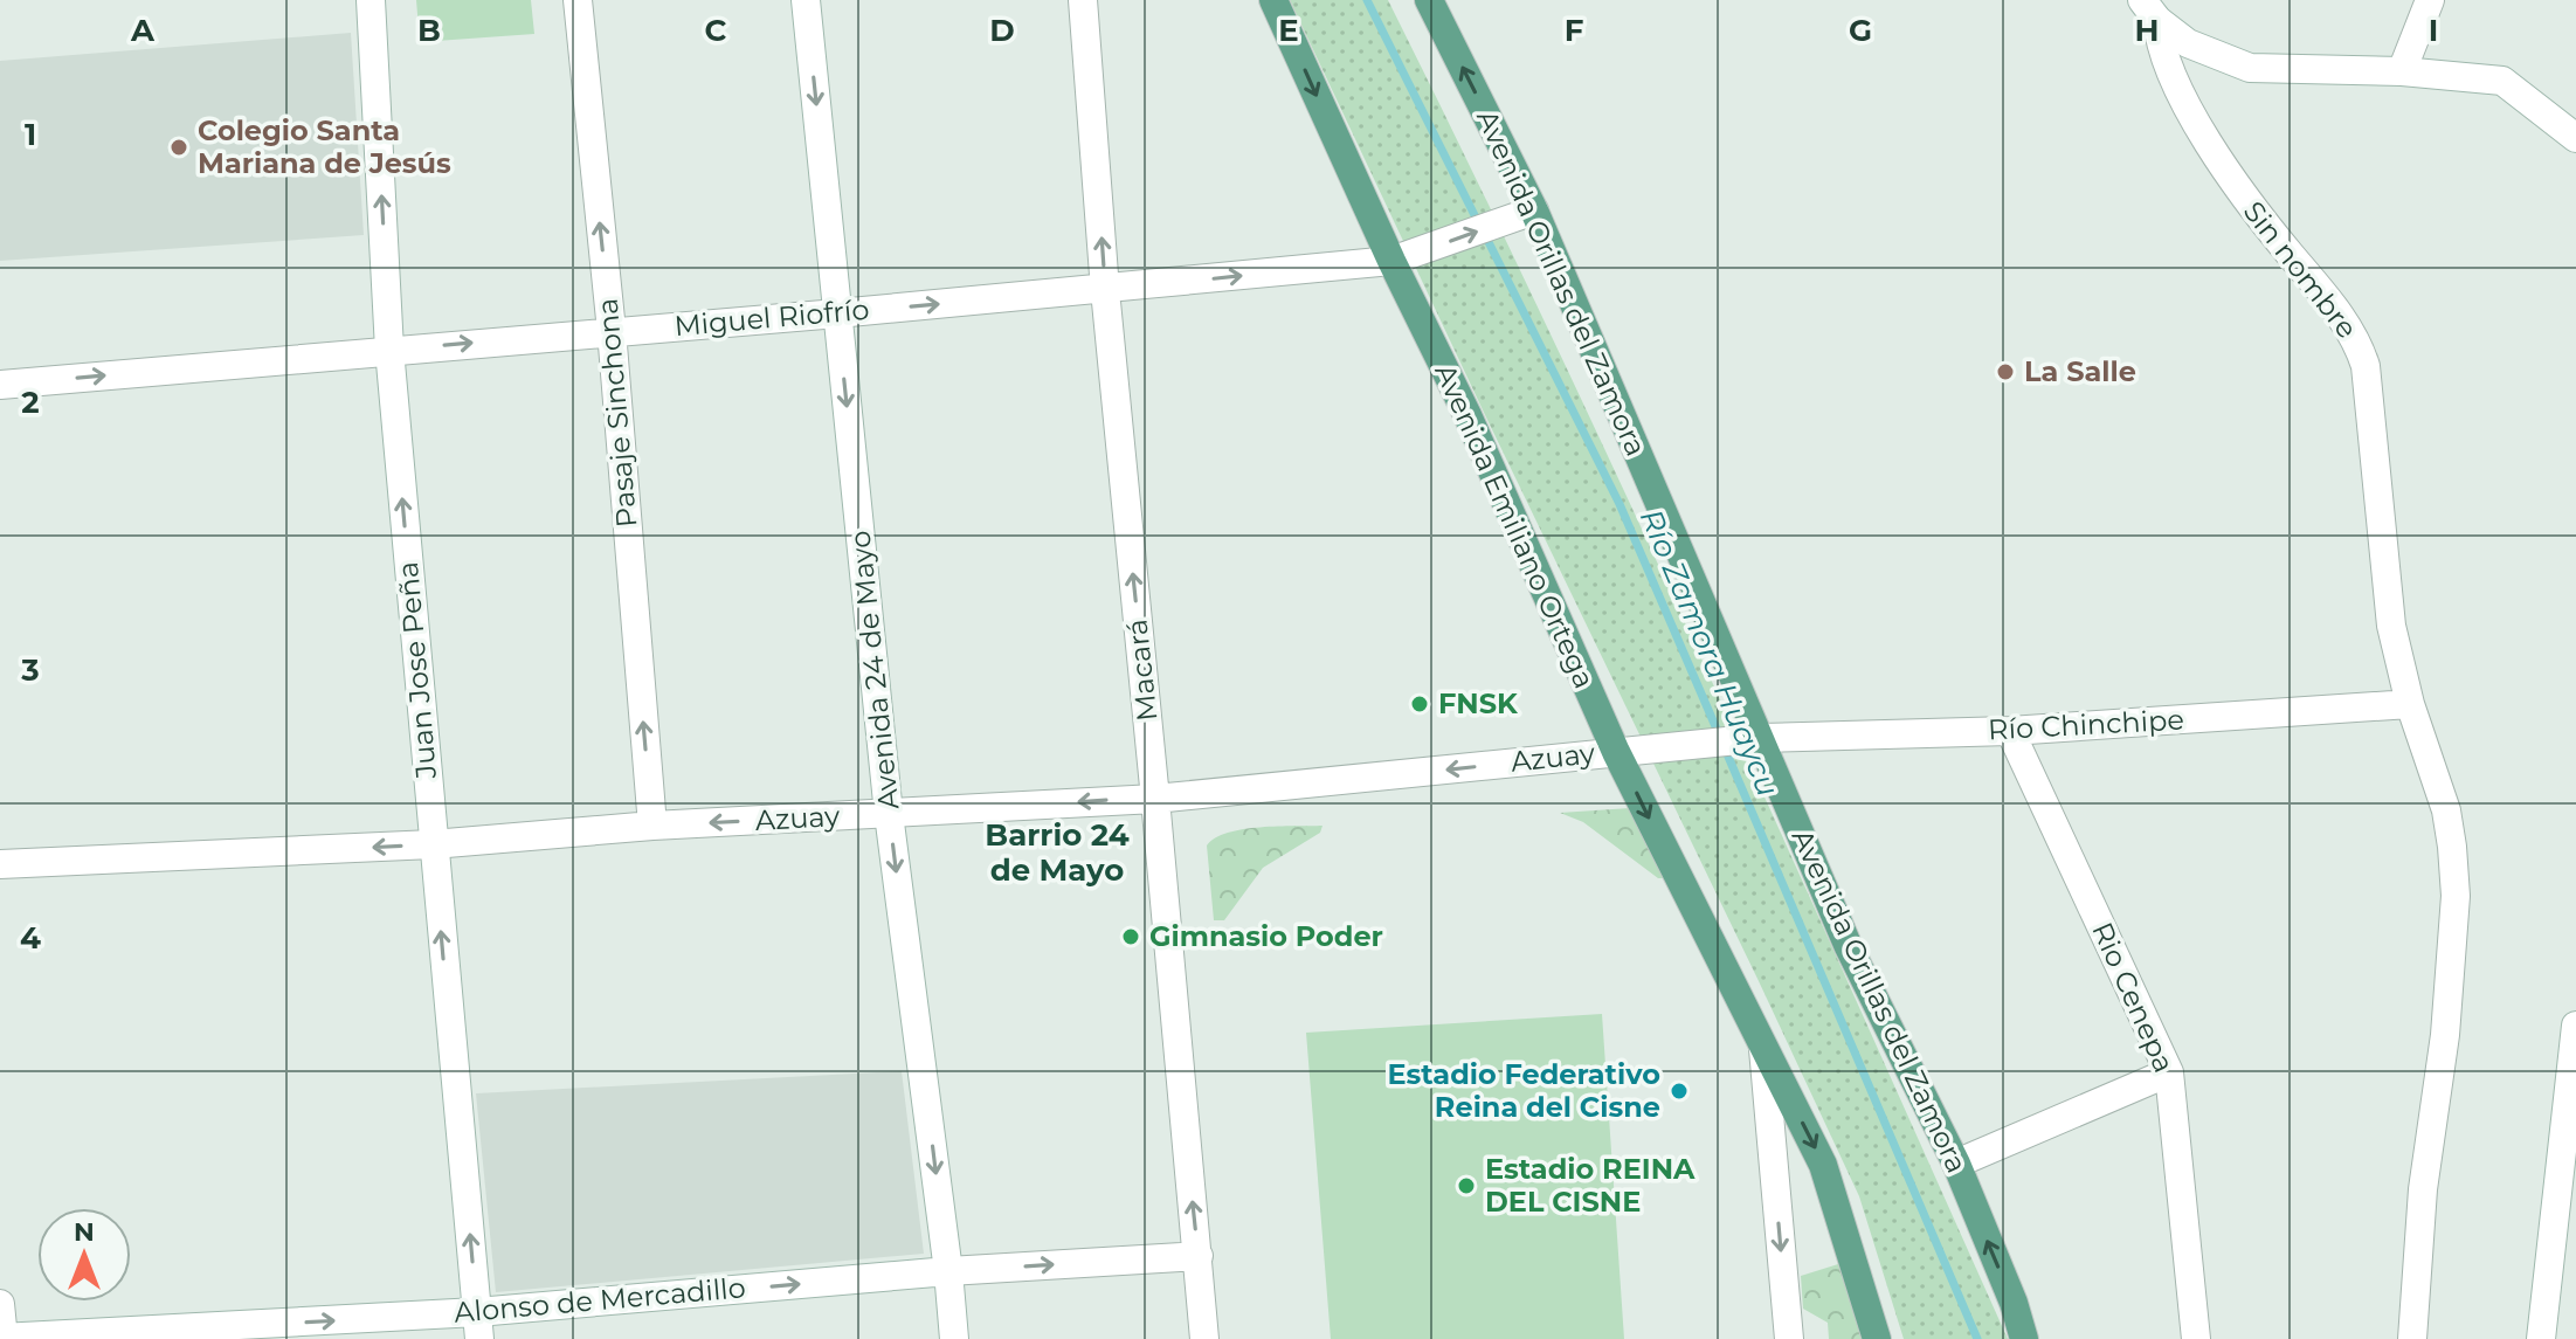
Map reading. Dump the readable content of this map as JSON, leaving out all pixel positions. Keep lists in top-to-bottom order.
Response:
{
  "streets": {
    "main road": ["Avenida Orillas del Zamora", "Avenida Emiliano Ortega"],
    "street": [
      "Sin nombre",
      "Miguel Riofrío",
      "Pasaje Sinchona",
      "Juan Jose Peña",
      "Avenida 24 de Mayo",
      "Macará",
      "Río Chinchipe",
      "Azuay",
      "Rio Cenepa",
      "Alonso de Mercadillo"
    ]
  },
  "crossings": [
    ["Sin nombre", "Río Chinchipe"],
    ["Avenida Orillas del Zamora", "Miguel Riofrío"],
    ["Avenida Orillas del Zamora", "Río Chinchipe"],
    ["Avenida Orillas del Zamora", "Azuay"],
    ["Miguel Riofrío", "Pasaje Sinchona"],
    ["Miguel Riofrío", "Avenida Emiliano Ortega"],
    ["Miguel Riofrío", "Juan Jose Peña"],
    ["Miguel Riofrío", "Avenida 24 de Mayo"],
    ["Miguel Riofrío", "Macará"],
    ["Pasaje Sinchona", "Azuay"],
    ["Avenida Emiliano Ortega", "Azuay"],
    ["Juan Jose Peña", "Azuay"],
    ["Juan Jose Peña", "Alonso de Mercadillo"],
    ["Avenida 24 de Mayo", "Azuay"],
    ["Avenida 24 de Mayo", "Alonso de Mercadillo"],
    ["Macará", "Azuay"],
    ["Macará", "Alonso de Mercadillo"],
    ["Río Chinchipe", "Azuay"],
    ["Río Chinchipe", "Rio Cenepa"]
  ],
  "one_way": [
    "Miguel Riofrío",
    "Pasaje Sinchona",
    "Avenida Emiliano Ortega",
    "Juan Jose Peña",
    "Avenida 24 de Mayo",
    "Macará",
    "Azuay",
    "Alonso de Mercadillo"
  ],
  "districts": ["Barrio 24 de Mayo"],
  "water": ["Río Zamora Huaycu"],
  "places": [
    "Colegio Santa Mariana de Jesús",
    "La Salle",
    "FNSK",
    "Gimnasio Poder",
    "Estadio Federativo Reina del Cisne",
    "Estadio REINA DEL CISNE"
  ],
  "north": "top",
  "grid": {
    "columns": [
      "A",
      "B",
      "C",
      "D",
      "E",
      "F",
      "G",
      "H",
      "I"
    ],
    "rows": [
      "1",
      "2",
      "3",
      "4"
    ]
  }
}
